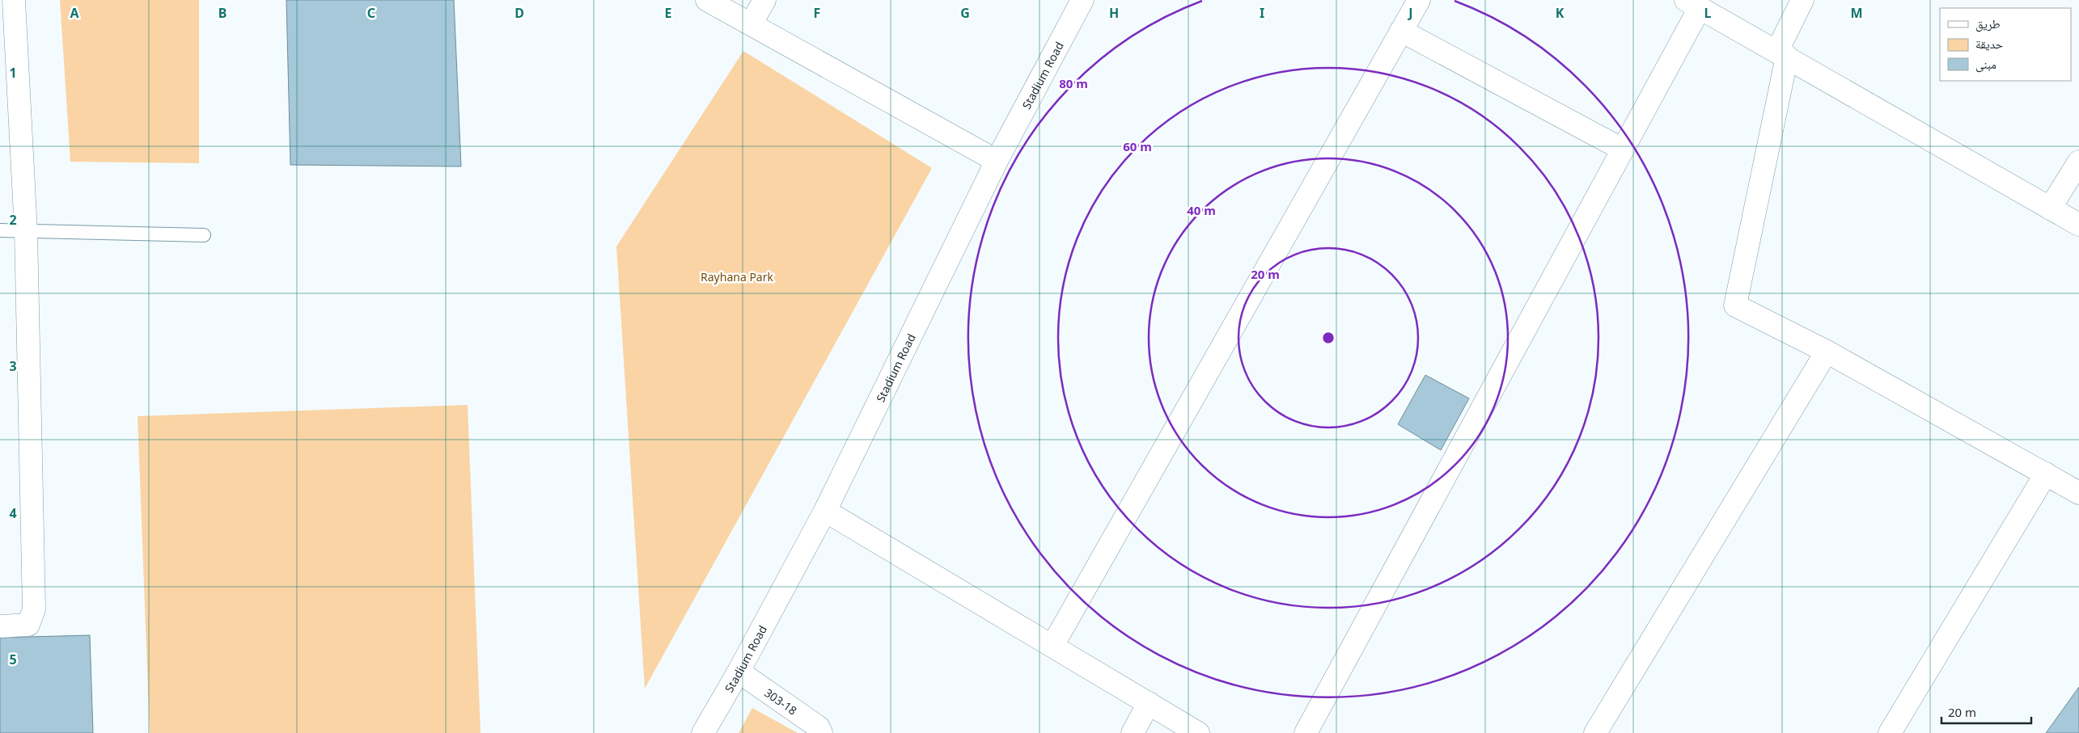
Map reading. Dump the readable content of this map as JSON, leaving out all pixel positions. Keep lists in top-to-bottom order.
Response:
{
  "streets": {
    "street": ["Stadium Road", "303-18"]
  },
  "crossings": [
    ["Stadium Road", "303-18"]
  ],
  "parks": ["Rayhana Park"],
  "legend": ["طريق", "حديقة", "مبنى"],
  "scale_bar": "20 m",
  "grid": {
    "columns": [
      "A",
      "B",
      "C",
      "D",
      "E",
      "F",
      "G",
      "H",
      "I",
      "J",
      "K",
      "L",
      "M"
    ],
    "rows": [
      "1",
      "2",
      "3",
      "4",
      "5"
    ]
  },
  "rings": [
    "80 m",
    "60 m",
    "40 m",
    "20 m"
  ]
}
